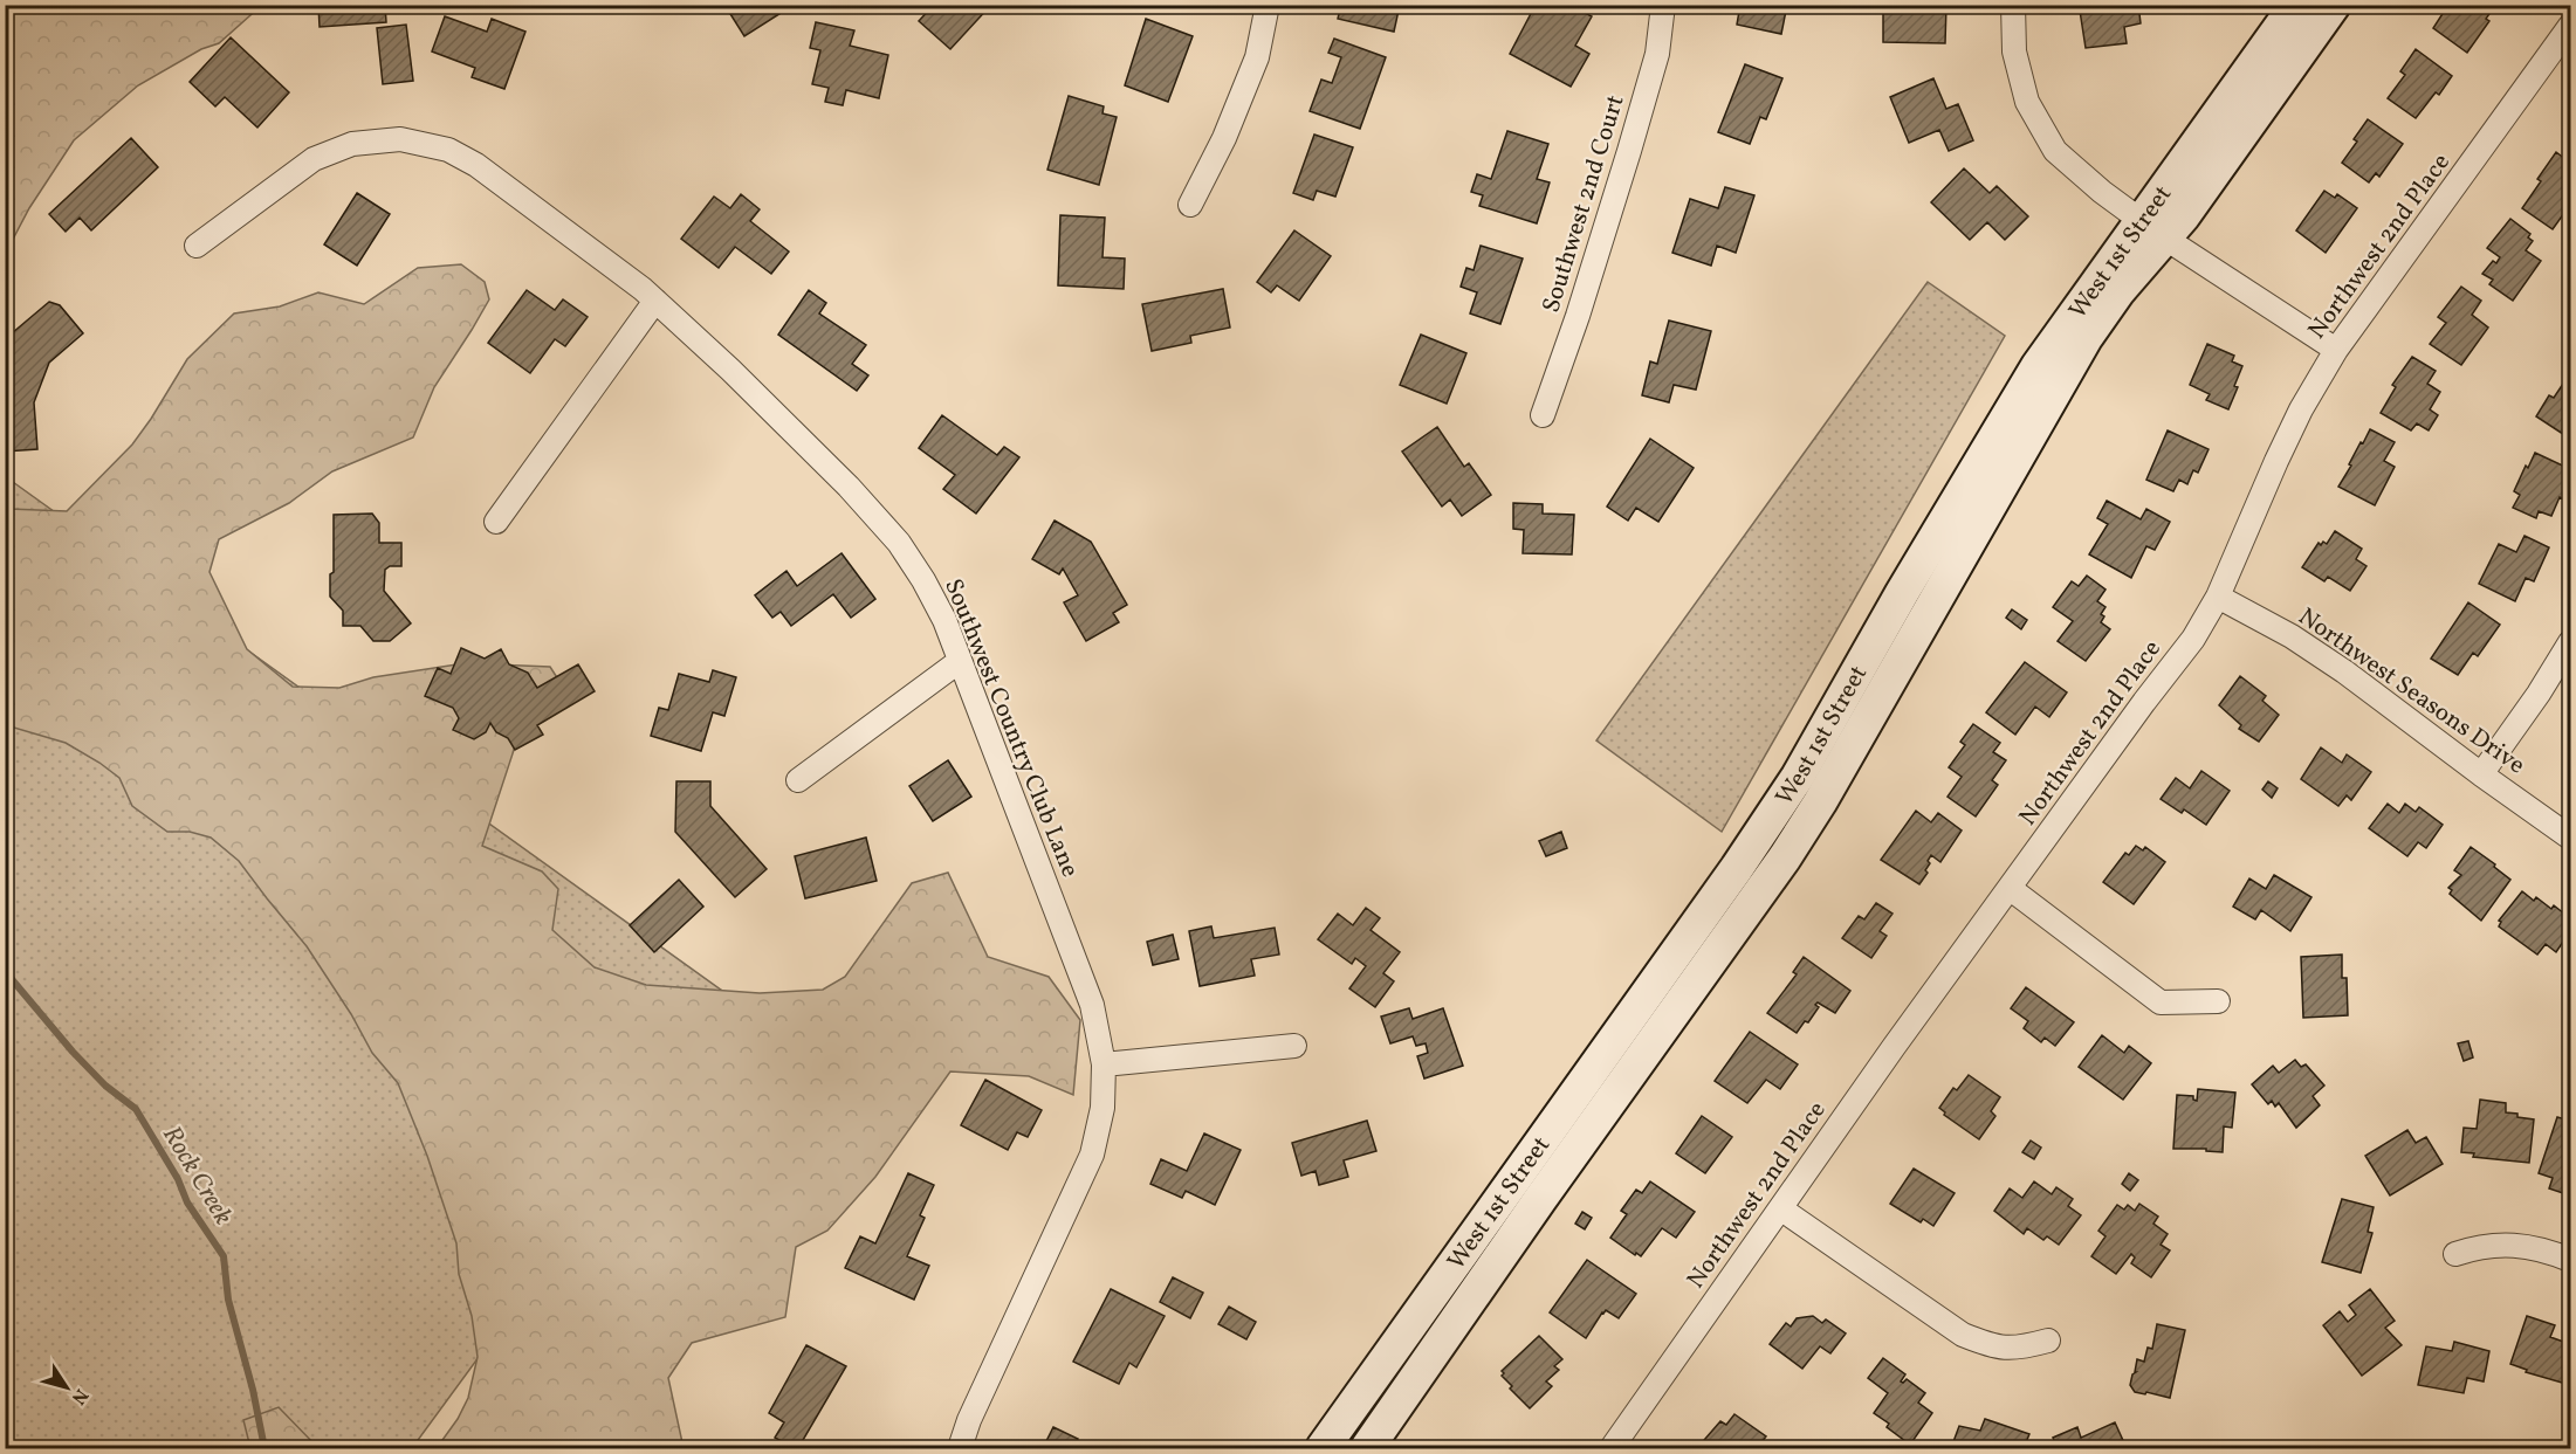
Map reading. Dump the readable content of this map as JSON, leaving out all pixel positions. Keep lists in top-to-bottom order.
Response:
{
  "streets": {
    "main road": ["West 1st Street"],
    "street": [
      "Southwest 2nd Court",
      "Northwest 2nd Place",
      "Northwest Seasons Drive",
      "Southwest Country Club Lane"
    ]
  },
  "crossings": [
    ["Northwest 2nd Place", "Northwest Seasons Drive"]
  ],
  "water": ["Rock Creek"],
  "north": "bottom right"
}
